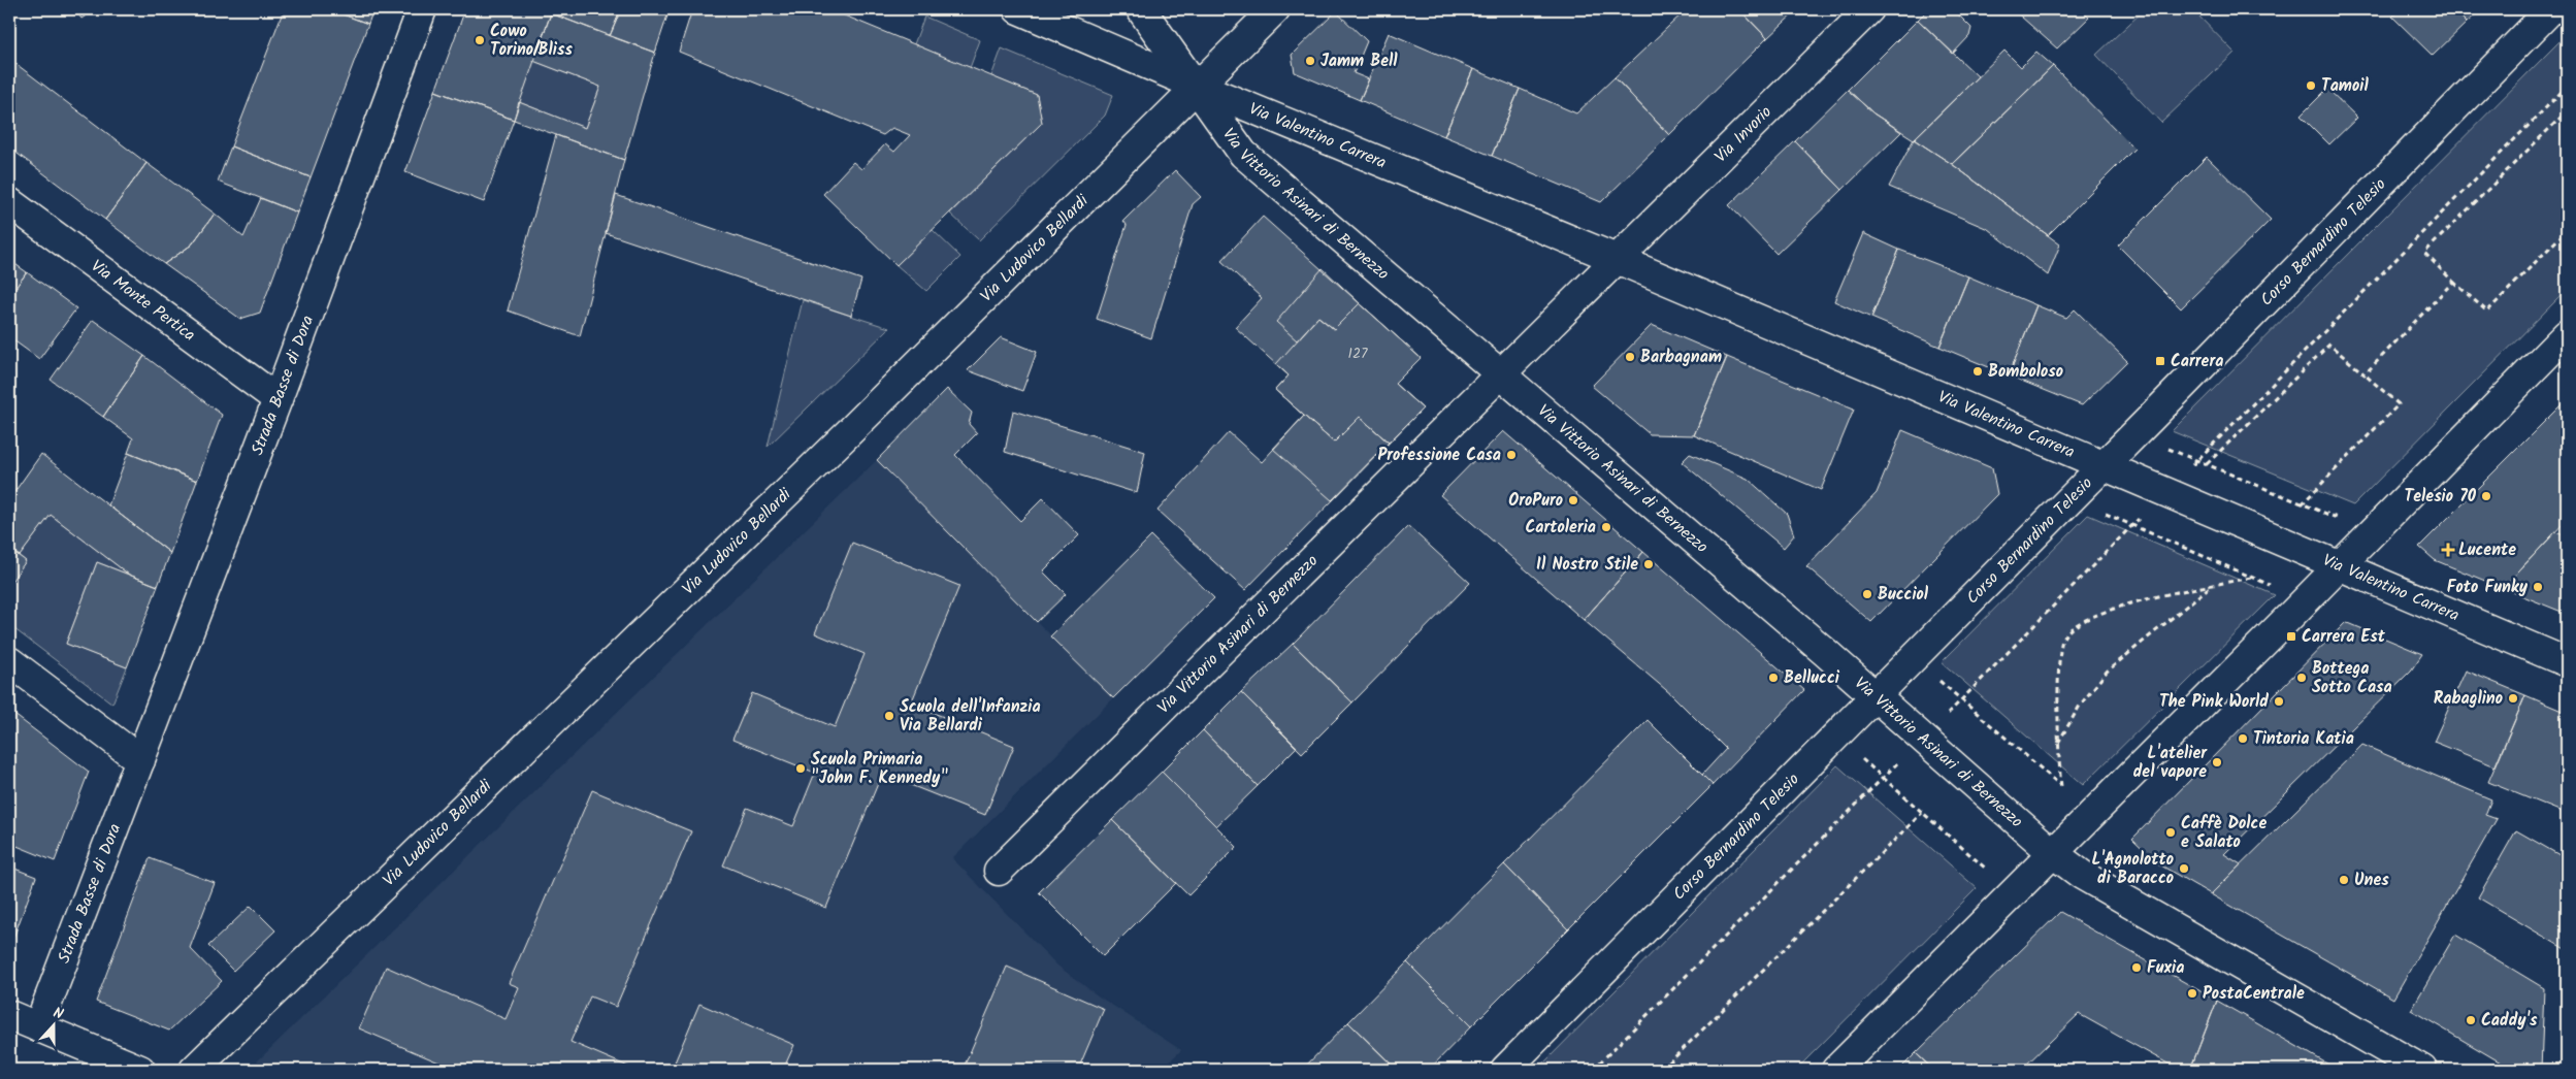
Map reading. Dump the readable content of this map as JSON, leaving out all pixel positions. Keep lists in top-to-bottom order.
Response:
{
  "streets": {
    "street": [
      "Via Valentino Carrera",
      "Via Invorio",
      "Via Vittorio Asinari di Bernezzo",
      "Corso Bernardino Telesio",
      "Via Ludovico Bellardi",
      "Via Monte Pertica",
      "Strada Basse di Dora"
    ]
  },
  "crossings": [
    ["Via Valentino Carrera", "Via Invorio"],
    ["Via Valentino Carrera", "Via Vittorio Asinari di Bernezzo"],
    ["Via Valentino Carrera", "Corso Bernardino Telesio"],
    ["Via Valentino Carrera", "Via Ludovico Bellardi"],
    ["Via Vittorio Asinari di Bernezzo", "Corso Bernardino Telesio"],
    ["Via Vittorio Asinari di Bernezzo", "Via Ludovico Bellardi"],
    ["Via Monte Pertica", "Strada Basse di Dora"]
  ],
  "places": {
    "other": [
      "Cowo Torino/Bliss",
      "Jamm Bell",
      "Tamoil",
      "Barbagnam",
      "Bomboloso",
      "Professione Casa",
      "Telesio 70",
      "OroPuro",
      "Cartoleria",
      "Il Nostro Stile",
      "Foto Funky",
      "Bucciol",
      "Bellucci",
      "Bottega Sotto Casa",
      "Rabaglino",
      "The Pink World",
      "Scuola dell'Infanzia Via Bellardi",
      "Tintoria Katia",
      "L'atelier del vapore",
      "Scuola Primaria \"John F. Kennedy\"",
      "Caffè Dolce e Salato",
      "L'Agnolotto di Baracco",
      "Unes",
      "Fuxia",
      "PostaCentrale",
      "Caddy's"
    ],
    "transit": ["Carrera", "Carrera Est"],
    "health": ["Lucente"]
  },
  "house_numbers": ["127"],
  "north": "top"
}
